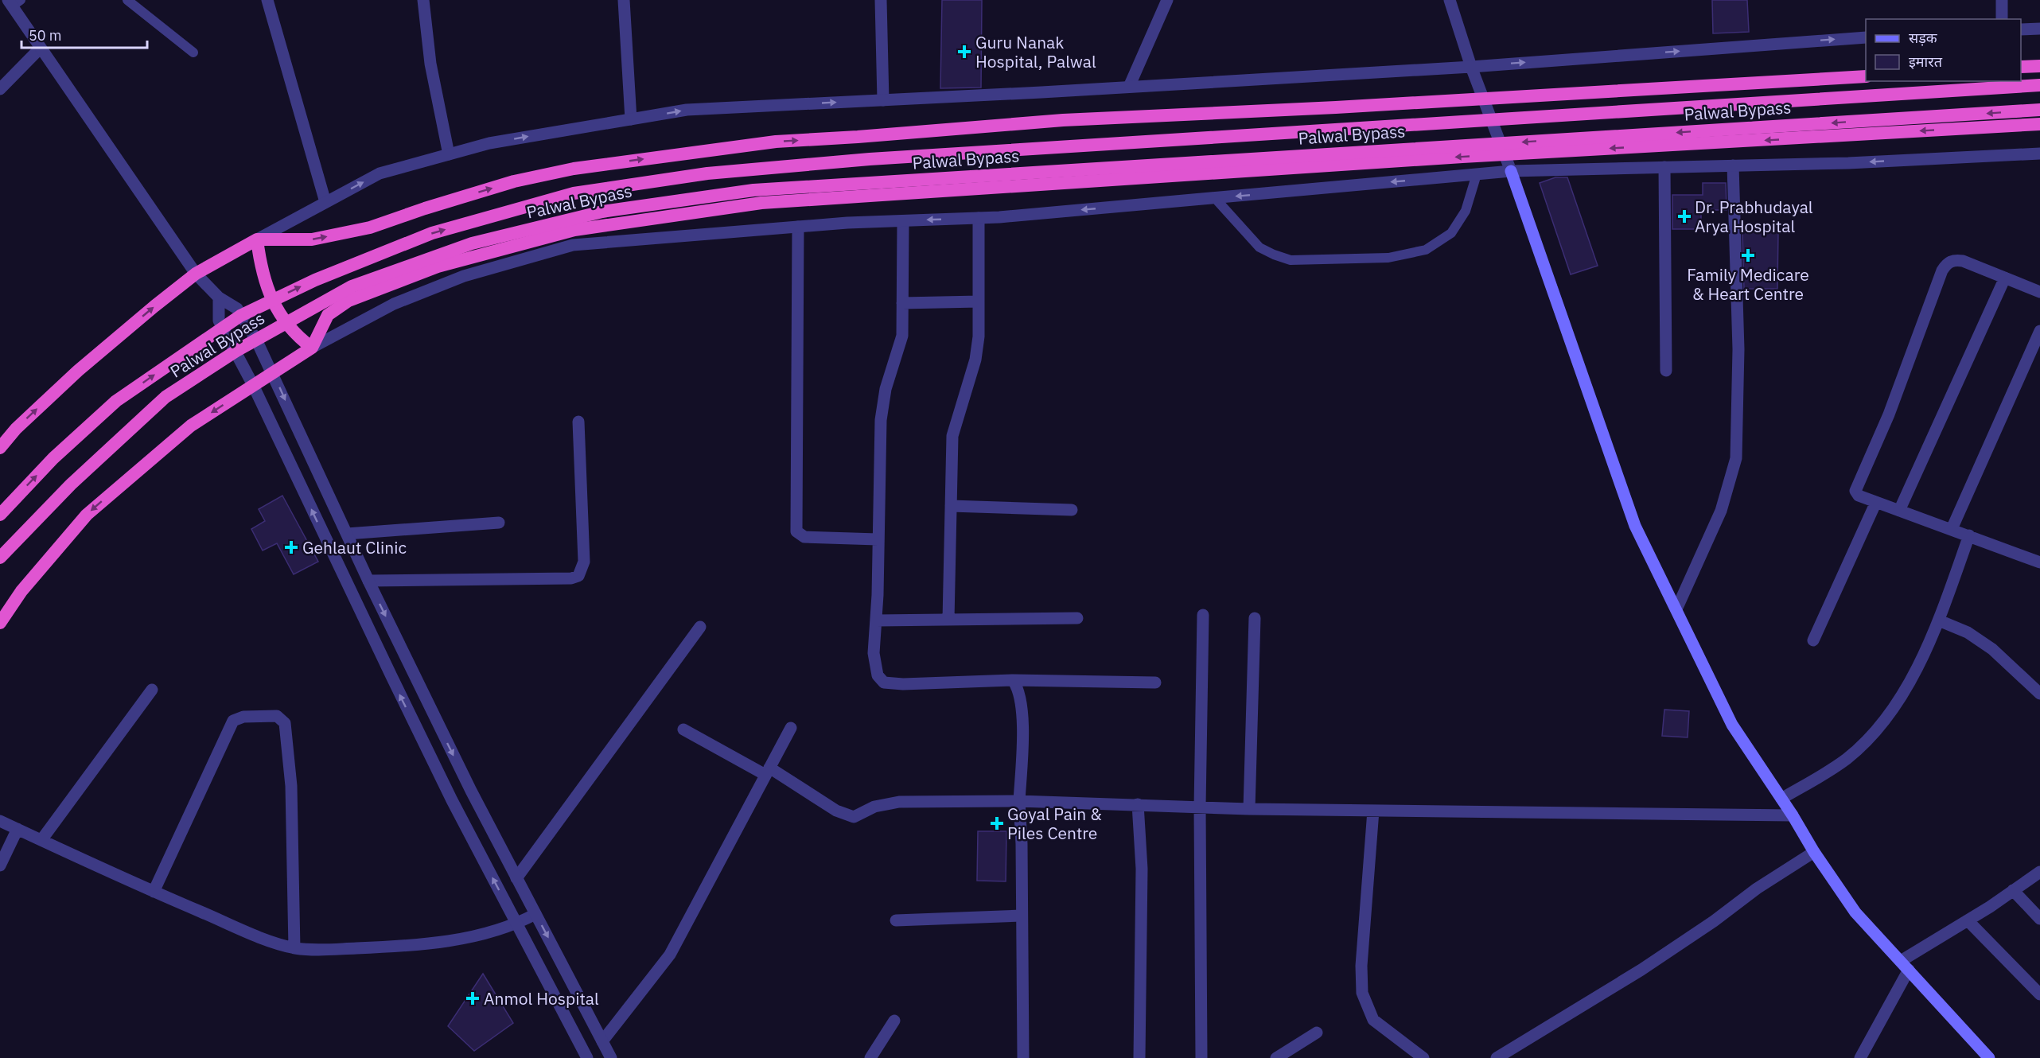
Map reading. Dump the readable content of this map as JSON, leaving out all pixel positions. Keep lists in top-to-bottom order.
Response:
{
  "streets": {
    "highway": ["Palwal Bypass"]
  },
  "places": {
    "health": [
      "Guru Nanak Hospital, Palwal",
      "Dr. Prabhudayal Arya Hospital",
      "Family Medicare & Heart Centre",
      "Gehlaut Clinic",
      "Goyal Pain & Piles Centre",
      "Anmol Hospital"
    ]
  },
  "legend": ["सड़क", "इमारत"],
  "scale_bar": "50 m"
}
